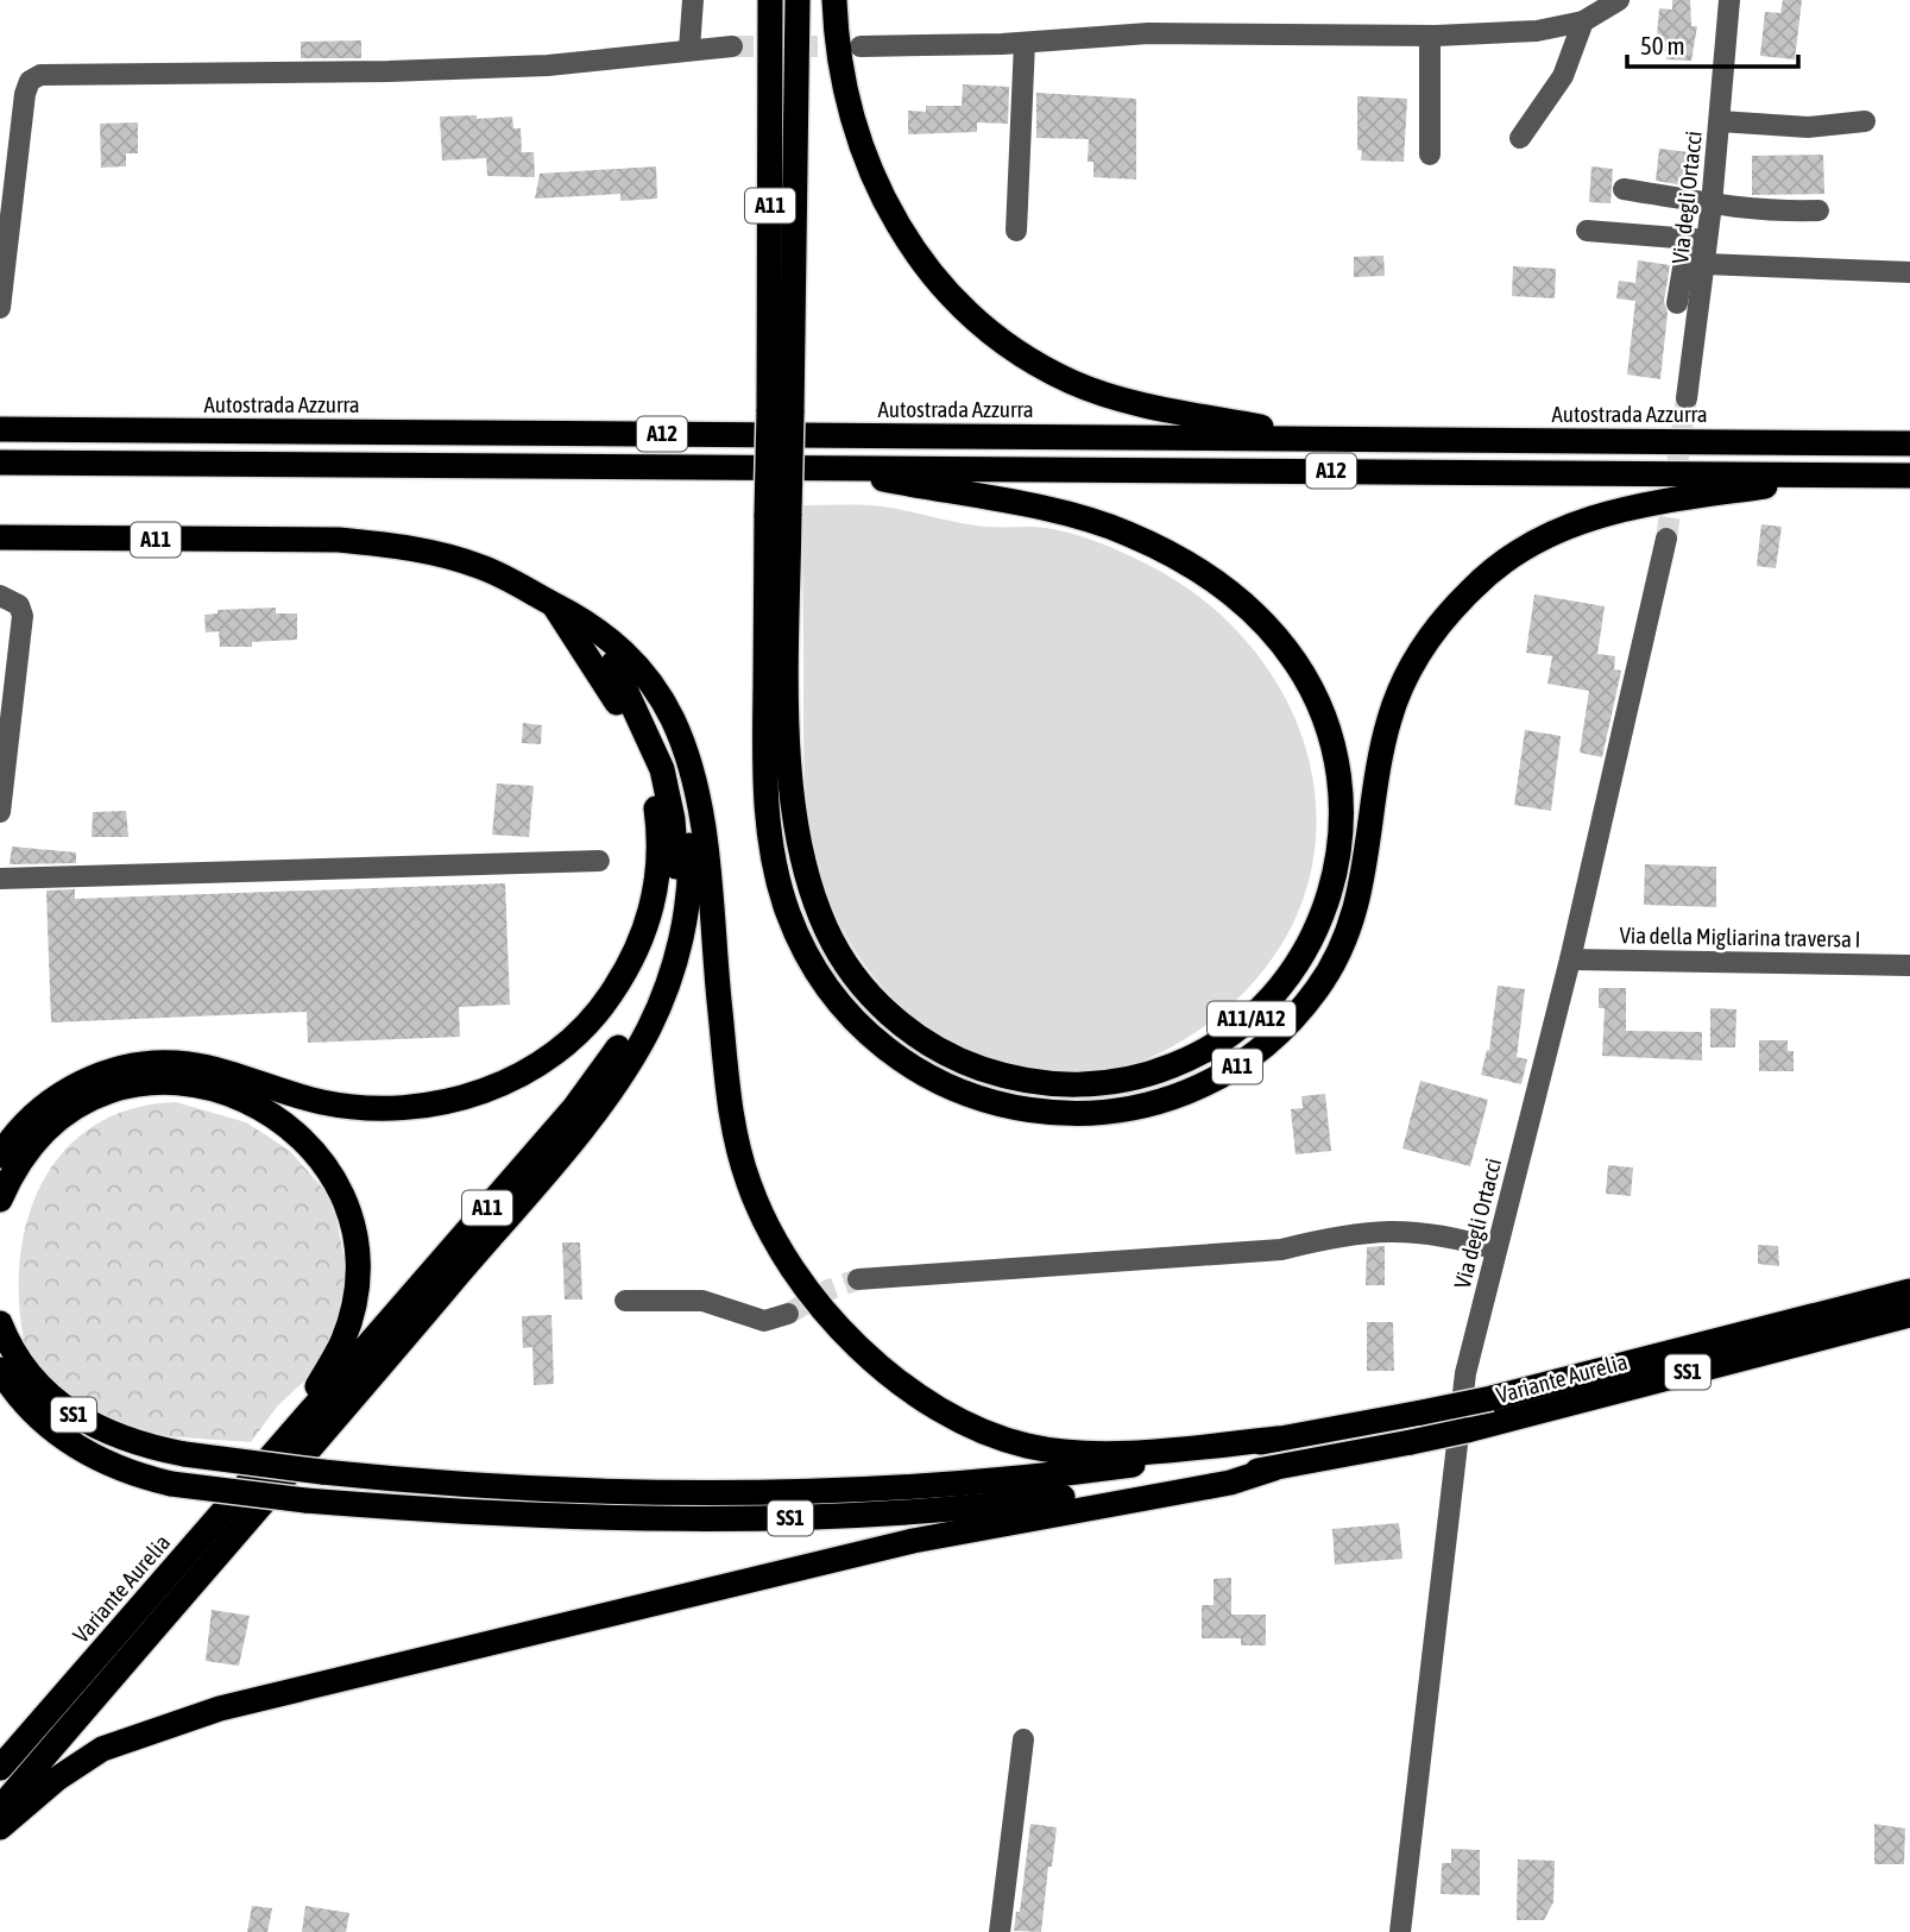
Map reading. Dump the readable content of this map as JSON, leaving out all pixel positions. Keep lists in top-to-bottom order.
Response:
{
  "streets": {
    "highway": [
      "A11",
      "Autostrada Azzurra",
      "A12",
      "A11/A12",
      "SS1",
      "Variante Aurelia"
    ],
    "street": ["Via degli Ortacci", "Via della Migliarina traversa I"]
  },
  "crossings": [
    ["Via degli Ortacci", "Via della Migliarina traversa I"],
    ["A11", "A12"],
    ["A11", "A11/A12"],
    ["A11", "Variante Aurelia"],
    ["A12", "A11/A12"],
    ["SS1", "Variante Aurelia"]
  ],
  "scale_bar": "50 m"
}
